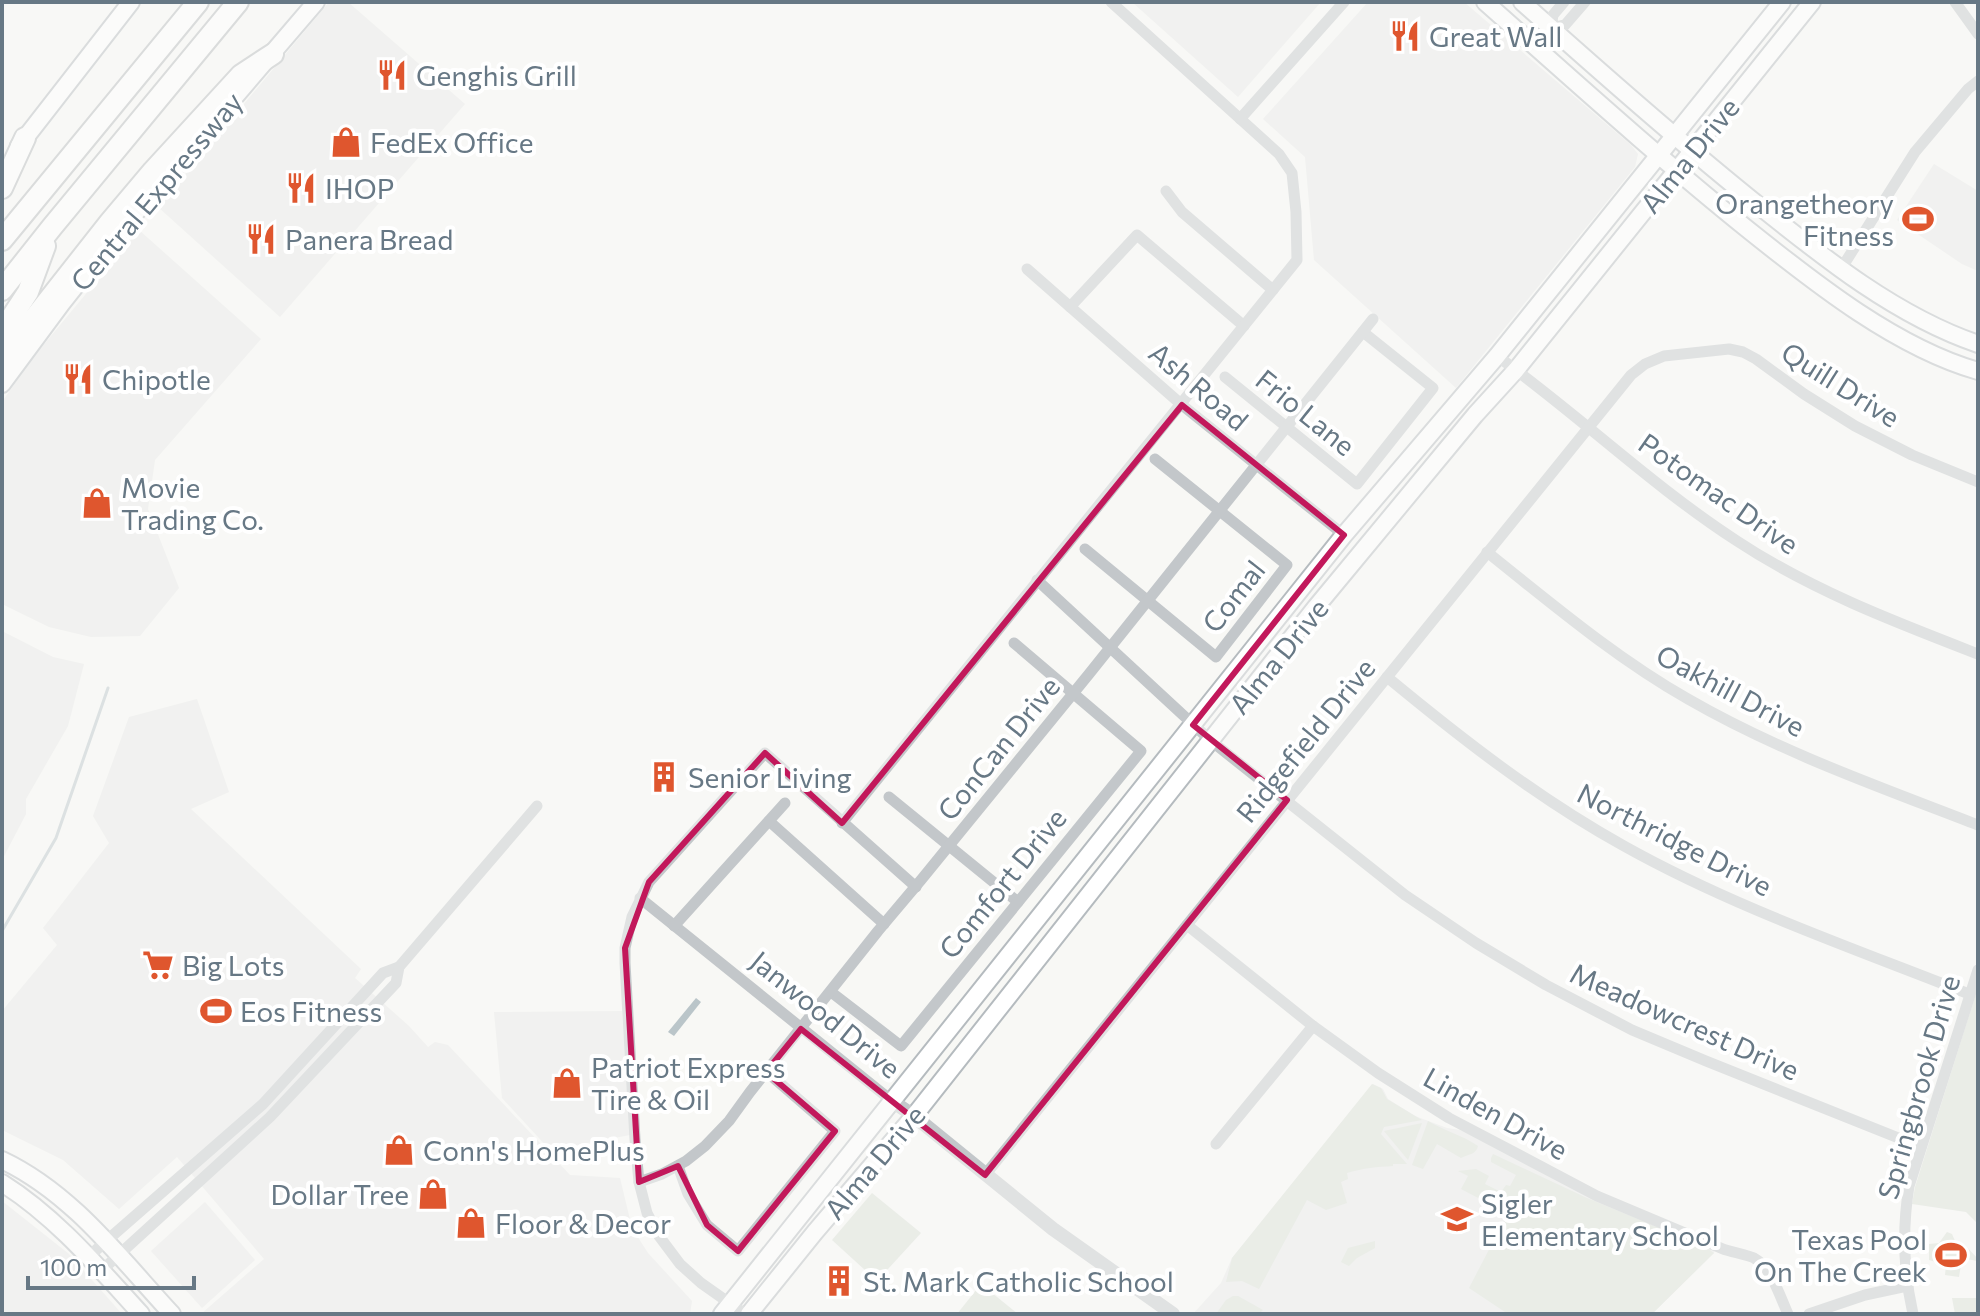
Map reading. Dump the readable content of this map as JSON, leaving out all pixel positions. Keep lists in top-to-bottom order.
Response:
{
  "streets": {
    "highway": ["Central Expressway"],
    "main road": ["Alma Drive"],
    "street": [
      "Quill Drive",
      "Ash Road",
      "Frio Lane",
      "Potomac Drive",
      "Comal",
      "Oakhill Drive",
      "Ridgefield Drive",
      "ConCan Drive",
      "Northridge Drive",
      "Comfort Drive",
      "Janwood Drive",
      "Meadowcrest Drive",
      "Springbrook Drive",
      "Linden Drive"
    ]
  },
  "crossings": [
    ["Alma Drive", "Ash Road"],
    ["Alma Drive", "Potomac Drive"],
    ["Alma Drive", "Janwood Drive"],
    ["Alma Drive", "Meadowcrest Drive"],
    ["Quill Drive", "Ridgefield Drive"],
    ["Ash Road", "ConCan Drive"],
    ["Frio Lane", "ConCan Drive"],
    ["Potomac Drive", "Ridgefield Drive"],
    ["Comal", "ConCan Drive"],
    ["Oakhill Drive", "Ridgefield Drive"],
    ["Ridgefield Drive", "Northridge Drive"],
    ["Ridgefield Drive", "Janwood Drive"],
    ["Ridgefield Drive", "Meadowcrest Drive"],
    ["Ridgefield Drive", "Linden Drive"],
    ["ConCan Drive", "Comfort Drive"],
    ["ConCan Drive", "Janwood Drive"],
    ["ConCan Drive", "Meadowcrest Drive"],
    ["Northridge Drive", "Springbrook Drive"],
    ["Meadowcrest Drive", "Springbrook Drive"]
  ],
  "places": {
    "restaurant": [
      "Great Wall",
      "Genghis Grill",
      "IHOP",
      "Panera Bread",
      "Chipotle"
    ],
    "shop": [
      "FedEx Office",
      "Movie Trading Co.",
      "Patriot Express Tire & Oil",
      "Conn's HomePlus",
      "Dollar Tree",
      "Floor & Decor"
    ],
    "sports": ["Orangetheory Fitness", "Eos Fitness", "Texas Pool On The Creek"],
    "building": ["Senior Living", "St. Mark Catholic School"],
    "supermarket": ["Big Lots"],
    "school or university": ["Sigler Elementary School"]
  },
  "scale_bar": "100 m"
}
